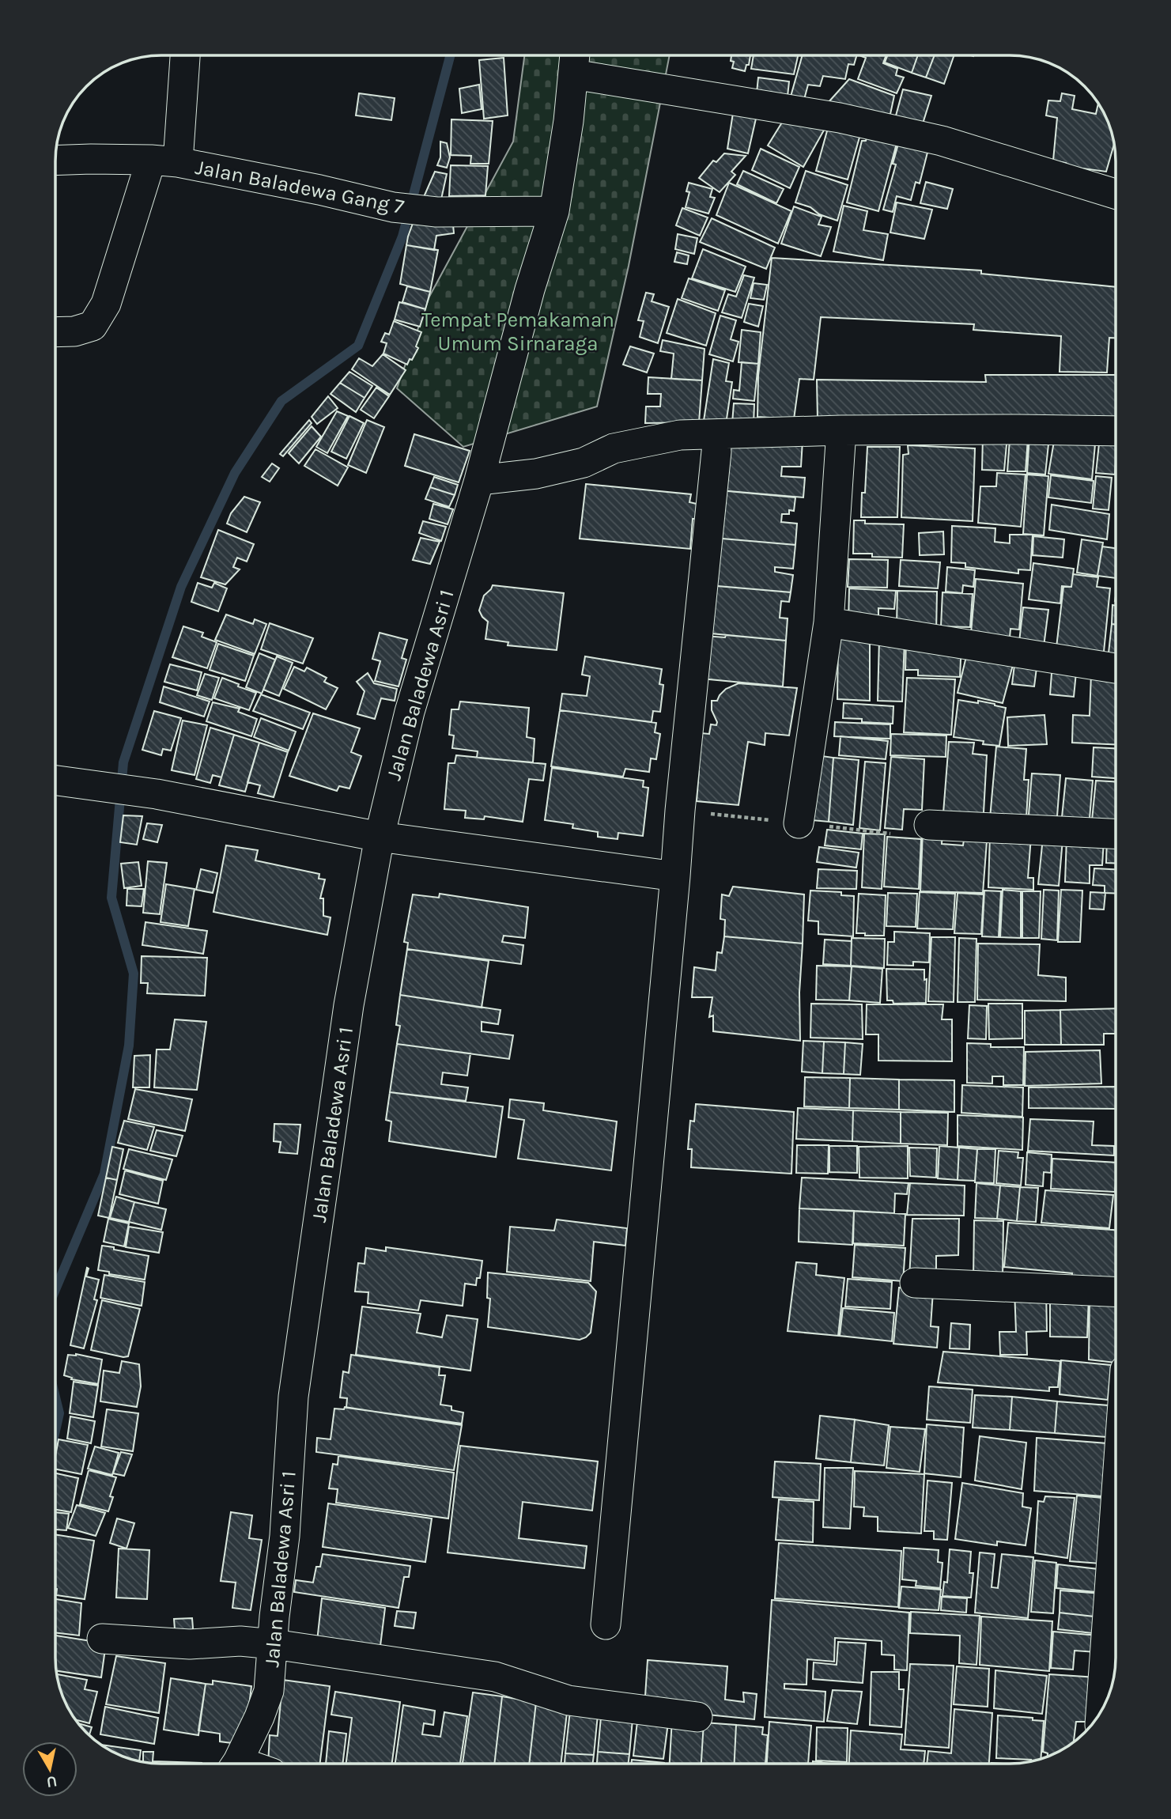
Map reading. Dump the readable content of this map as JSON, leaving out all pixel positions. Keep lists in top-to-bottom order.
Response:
{
  "streets": {
    "street": ["Jalan Baladewa Gang 7", "Jalan Baladewa Asri 1"]
  },
  "crossings": [
    ["Jalan Baladewa Gang 7", "Jalan Baladewa Asri 1"]
  ],
  "parks": ["Tempat Pemakaman Umum Sirnaraga"],
  "north": "bottom"
}
